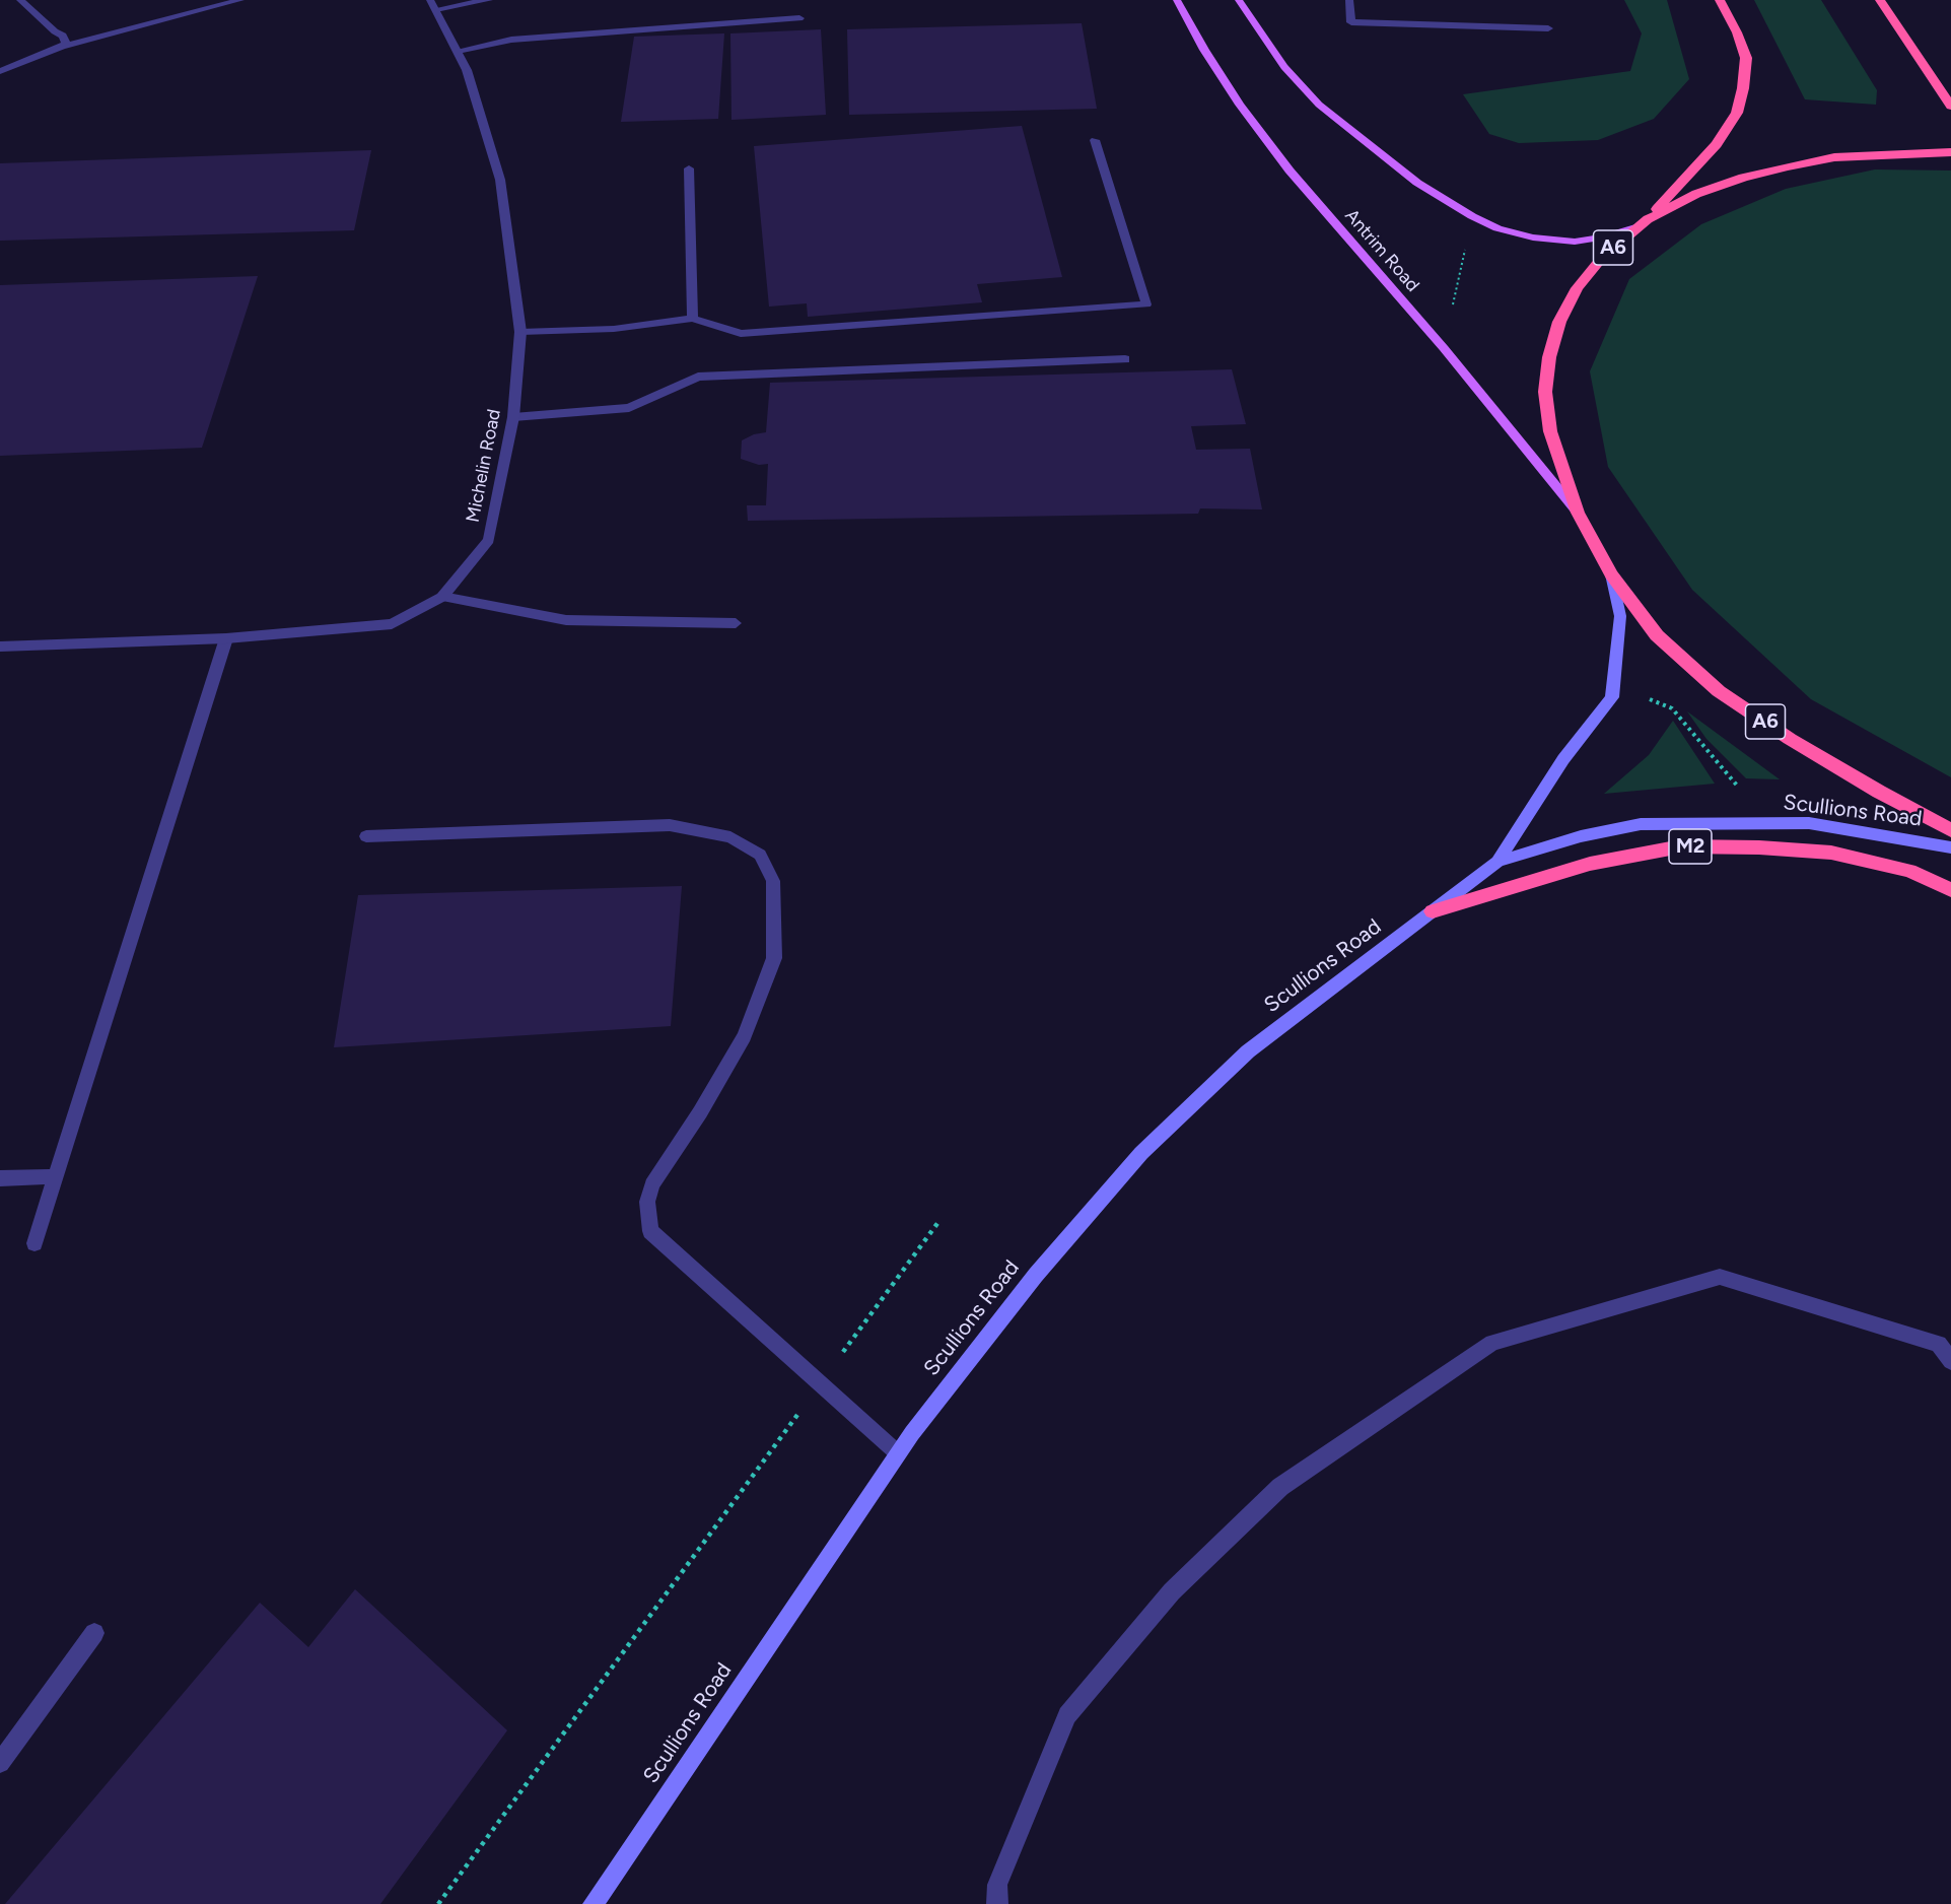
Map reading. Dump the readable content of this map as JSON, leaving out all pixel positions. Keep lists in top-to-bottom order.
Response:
{
  "streets": {
    "highway": ["A6", "M2"],
    "main road": ["Antrim Road", "Scullions Road"],
    "street": ["Michelin Road"]
  },
  "crossings": [
    ["A6", "Antrim Road"],
    ["A6", "Scullions Road"],
    ["Scullions Road", "M2"]
  ]
}
